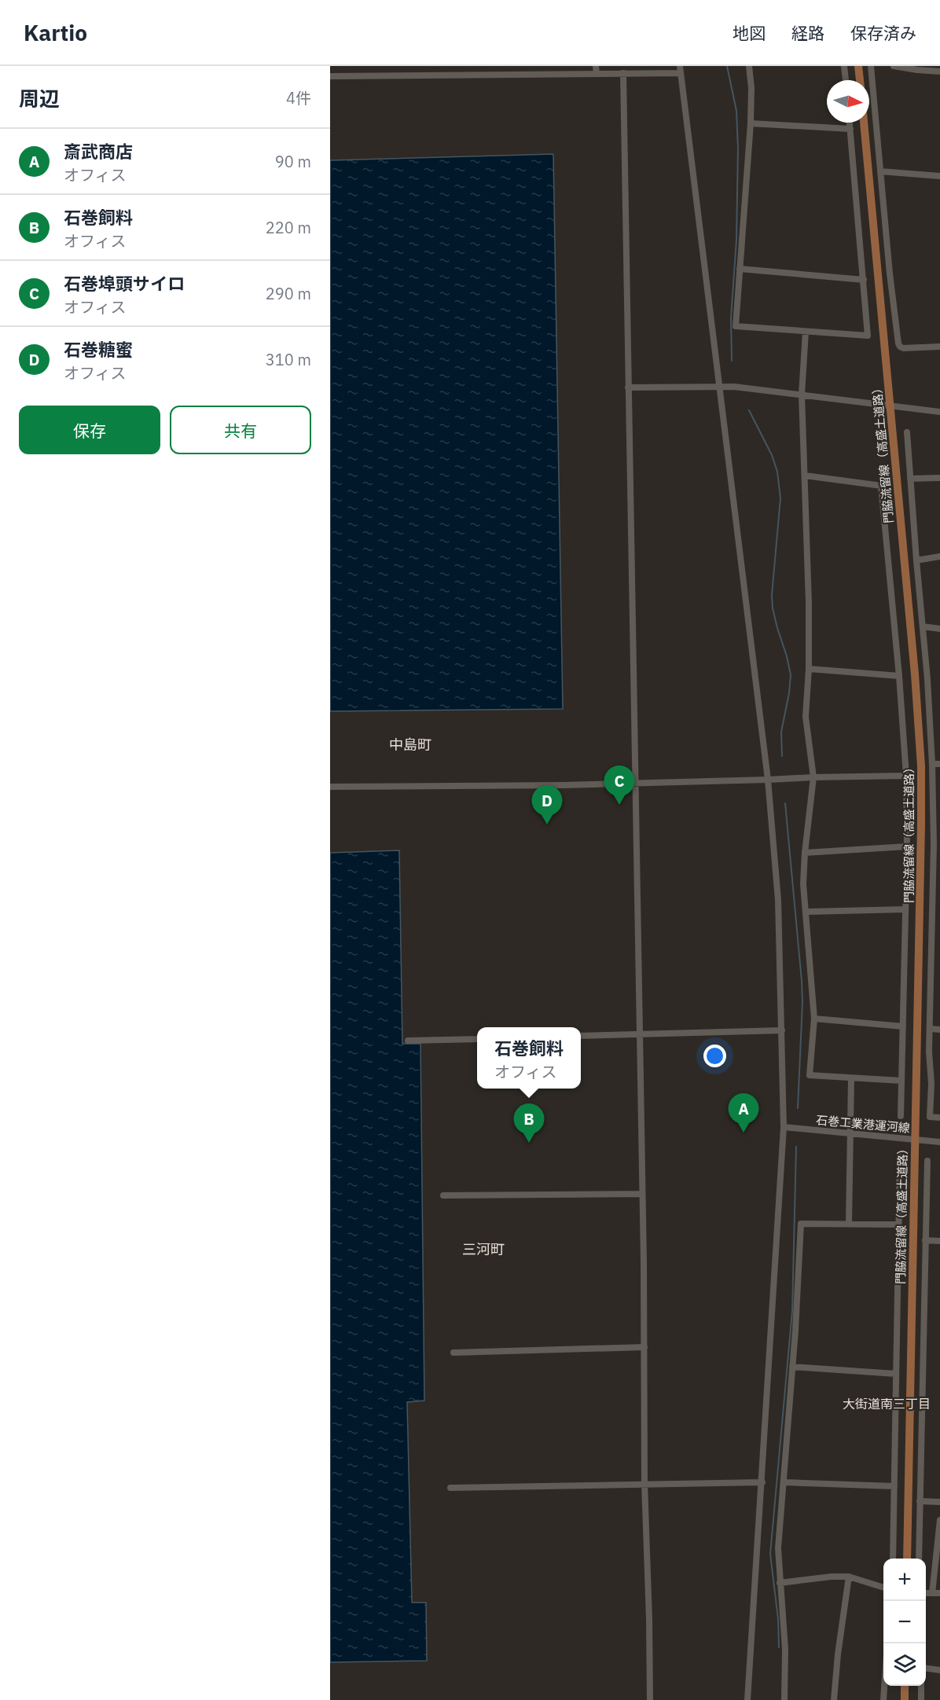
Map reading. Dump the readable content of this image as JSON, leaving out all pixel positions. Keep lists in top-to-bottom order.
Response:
{
  "streets": {
    "main road": ["門脇流留線（高盛土道路）"],
    "street": ["石巻工業港運河線"]
  },
  "crossings": [
    ["門脇流留線（高盛土道路）", "石巻工業港運河線"]
  ],
  "districts": ["中島町", "三河町", "大街道南三丁目"],
  "north": "right",
  "page": {
    "header": "Kartio",
    "nav": ["地図", "経路", "保存済み"],
    "heading": ["周辺", "4件"],
    "list": [
      {
        "mark": "A",
        "name": "斎武商店",
        "note": "オフィス",
        "value": "90 m"
      },
      {
        "mark": "B",
        "name": "石巻飼料",
        "note": "オフィス",
        "value": "220 m"
      },
      {
        "mark": "C",
        "name": "石巻埠頭サイロ",
        "note": "オフィス",
        "value": "290 m"
      },
      {
        "mark": "D",
        "name": "石巻糖蜜",
        "note": "オフィス",
        "value": "310 m"
      }
    ],
    "buttons": ["保存", "共有"],
    "pins": [
      "C",
      "D",
      "A",
      "B"
    ],
    "popup": ["石巻飼料", "オフィス"],
    "map_buttons": ["+", "−"]
  }
}
